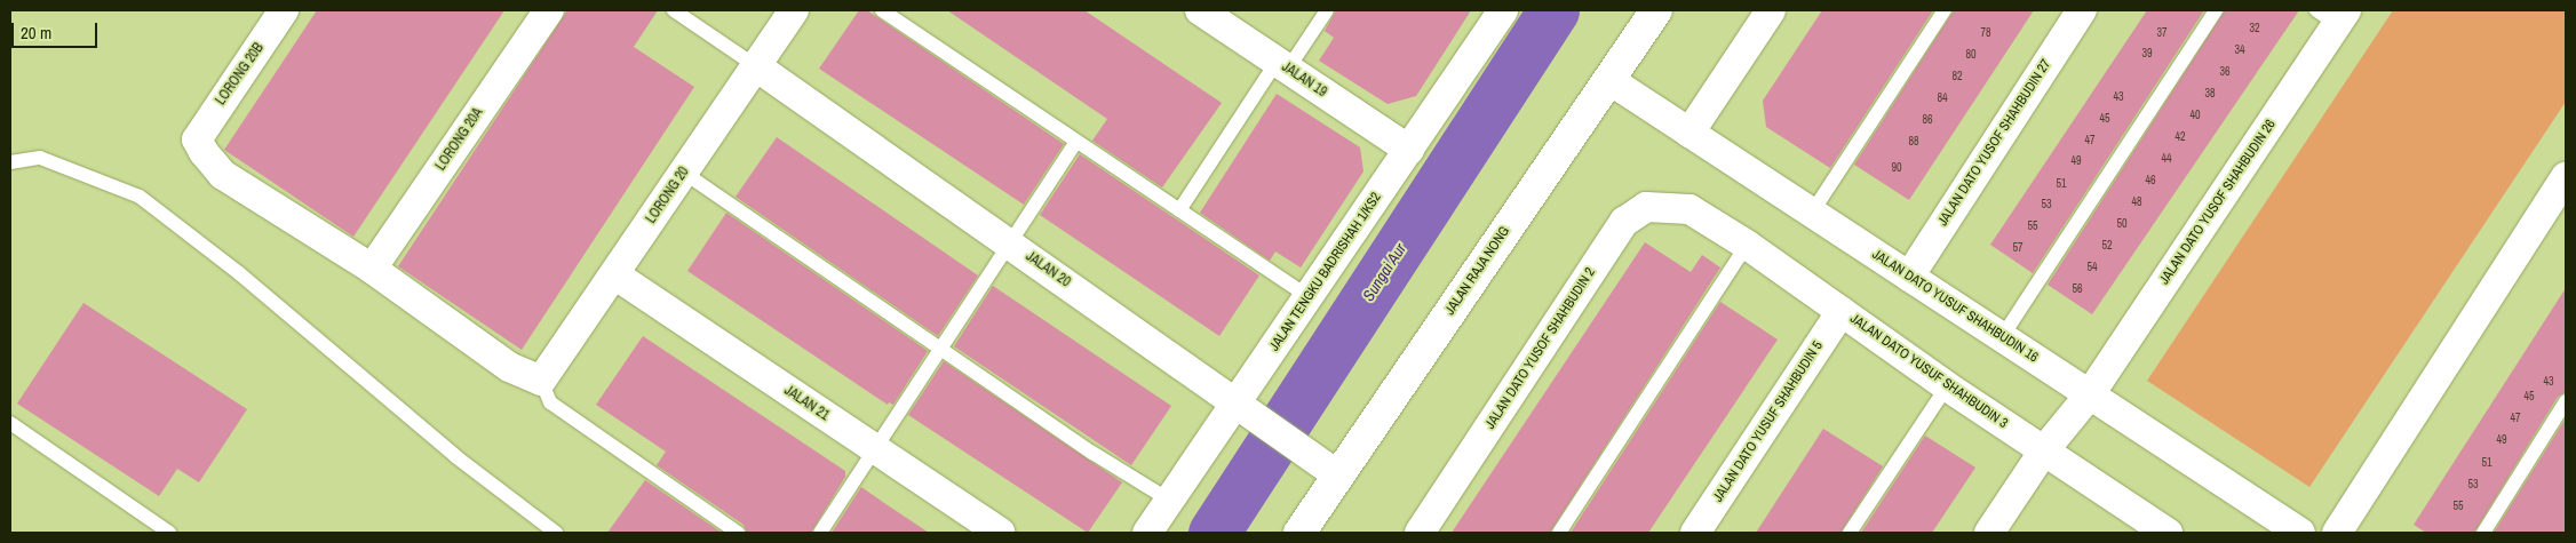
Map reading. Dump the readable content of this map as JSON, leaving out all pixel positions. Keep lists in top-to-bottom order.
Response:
{
  "streets": {
    "main road": ["JALAN RAJA NONG"],
    "street": [
      "LORONG 20B",
      "JALAN 19",
      "LORONG 20A",
      "JALAN DATO YUSOF SHAHBUDIN 27",
      "LORONG 20",
      "JALAN DATO YUSOF SHAHBUDIN 26",
      "JALAN 20",
      "JALAN TENGKU BADRISHAH 1/KS2",
      "JALAN DATO YUSUF SHAHBUDIN 16",
      "JALAN DATO YUSOF SHAHBUDIN 2",
      "JALAN DATO YUSUF SHAHBUDIN 3",
      "JALAN 21",
      "JALAN DATO YUSUF SHAHBUDIN 5"
    ]
  },
  "crossings": [
    ["LORONG 20B", "LORONG 20A"],
    ["JALAN 19", "JALAN TENGKU BADRISHAH 1/KS2"],
    ["JALAN DATO YUSOF SHAHBUDIN 27", "JALAN DATO YUSUF SHAHBUDIN 16"],
    ["LORONG 20", "JALAN 20"],
    ["LORONG 20", "JALAN 21"],
    ["JALAN DATO YUSOF SHAHBUDIN 26", "JALAN DATO YUSUF SHAHBUDIN 16"],
    ["JALAN DATO YUSOF SHAHBUDIN 26", "JALAN DATO YUSUF SHAHBUDIN 3"],
    ["JALAN 20", "JALAN RAJA NONG"],
    ["JALAN 20", "JALAN TENGKU BADRISHAH 1/KS2"],
    ["JALAN RAJA NONG", "JALAN DATO YUSUF SHAHBUDIN 16"],
    ["JALAN DATO YUSOF SHAHBUDIN 2", "JALAN DATO YUSUF SHAHBUDIN 3"],
    ["JALAN DATO YUSUF SHAHBUDIN 3", "JALAN DATO YUSUF SHAHBUDIN 5"]
  ],
  "water": ["Sungai Aur"],
  "house_numbers": [
    "32",
    "78",
    "37",
    "34",
    "39",
    "80",
    "36",
    "82",
    "38",
    "43",
    "84",
    "40",
    "45",
    "86",
    "42",
    "47",
    "88",
    "44",
    "49",
    "90",
    "46",
    "51",
    "48",
    "53",
    "50",
    "55",
    "52",
    "57",
    "54",
    "56",
    "43",
    "45",
    "47",
    "49",
    "51",
    "53",
    "55"
  ],
  "scale_bar": "20 m"
}
